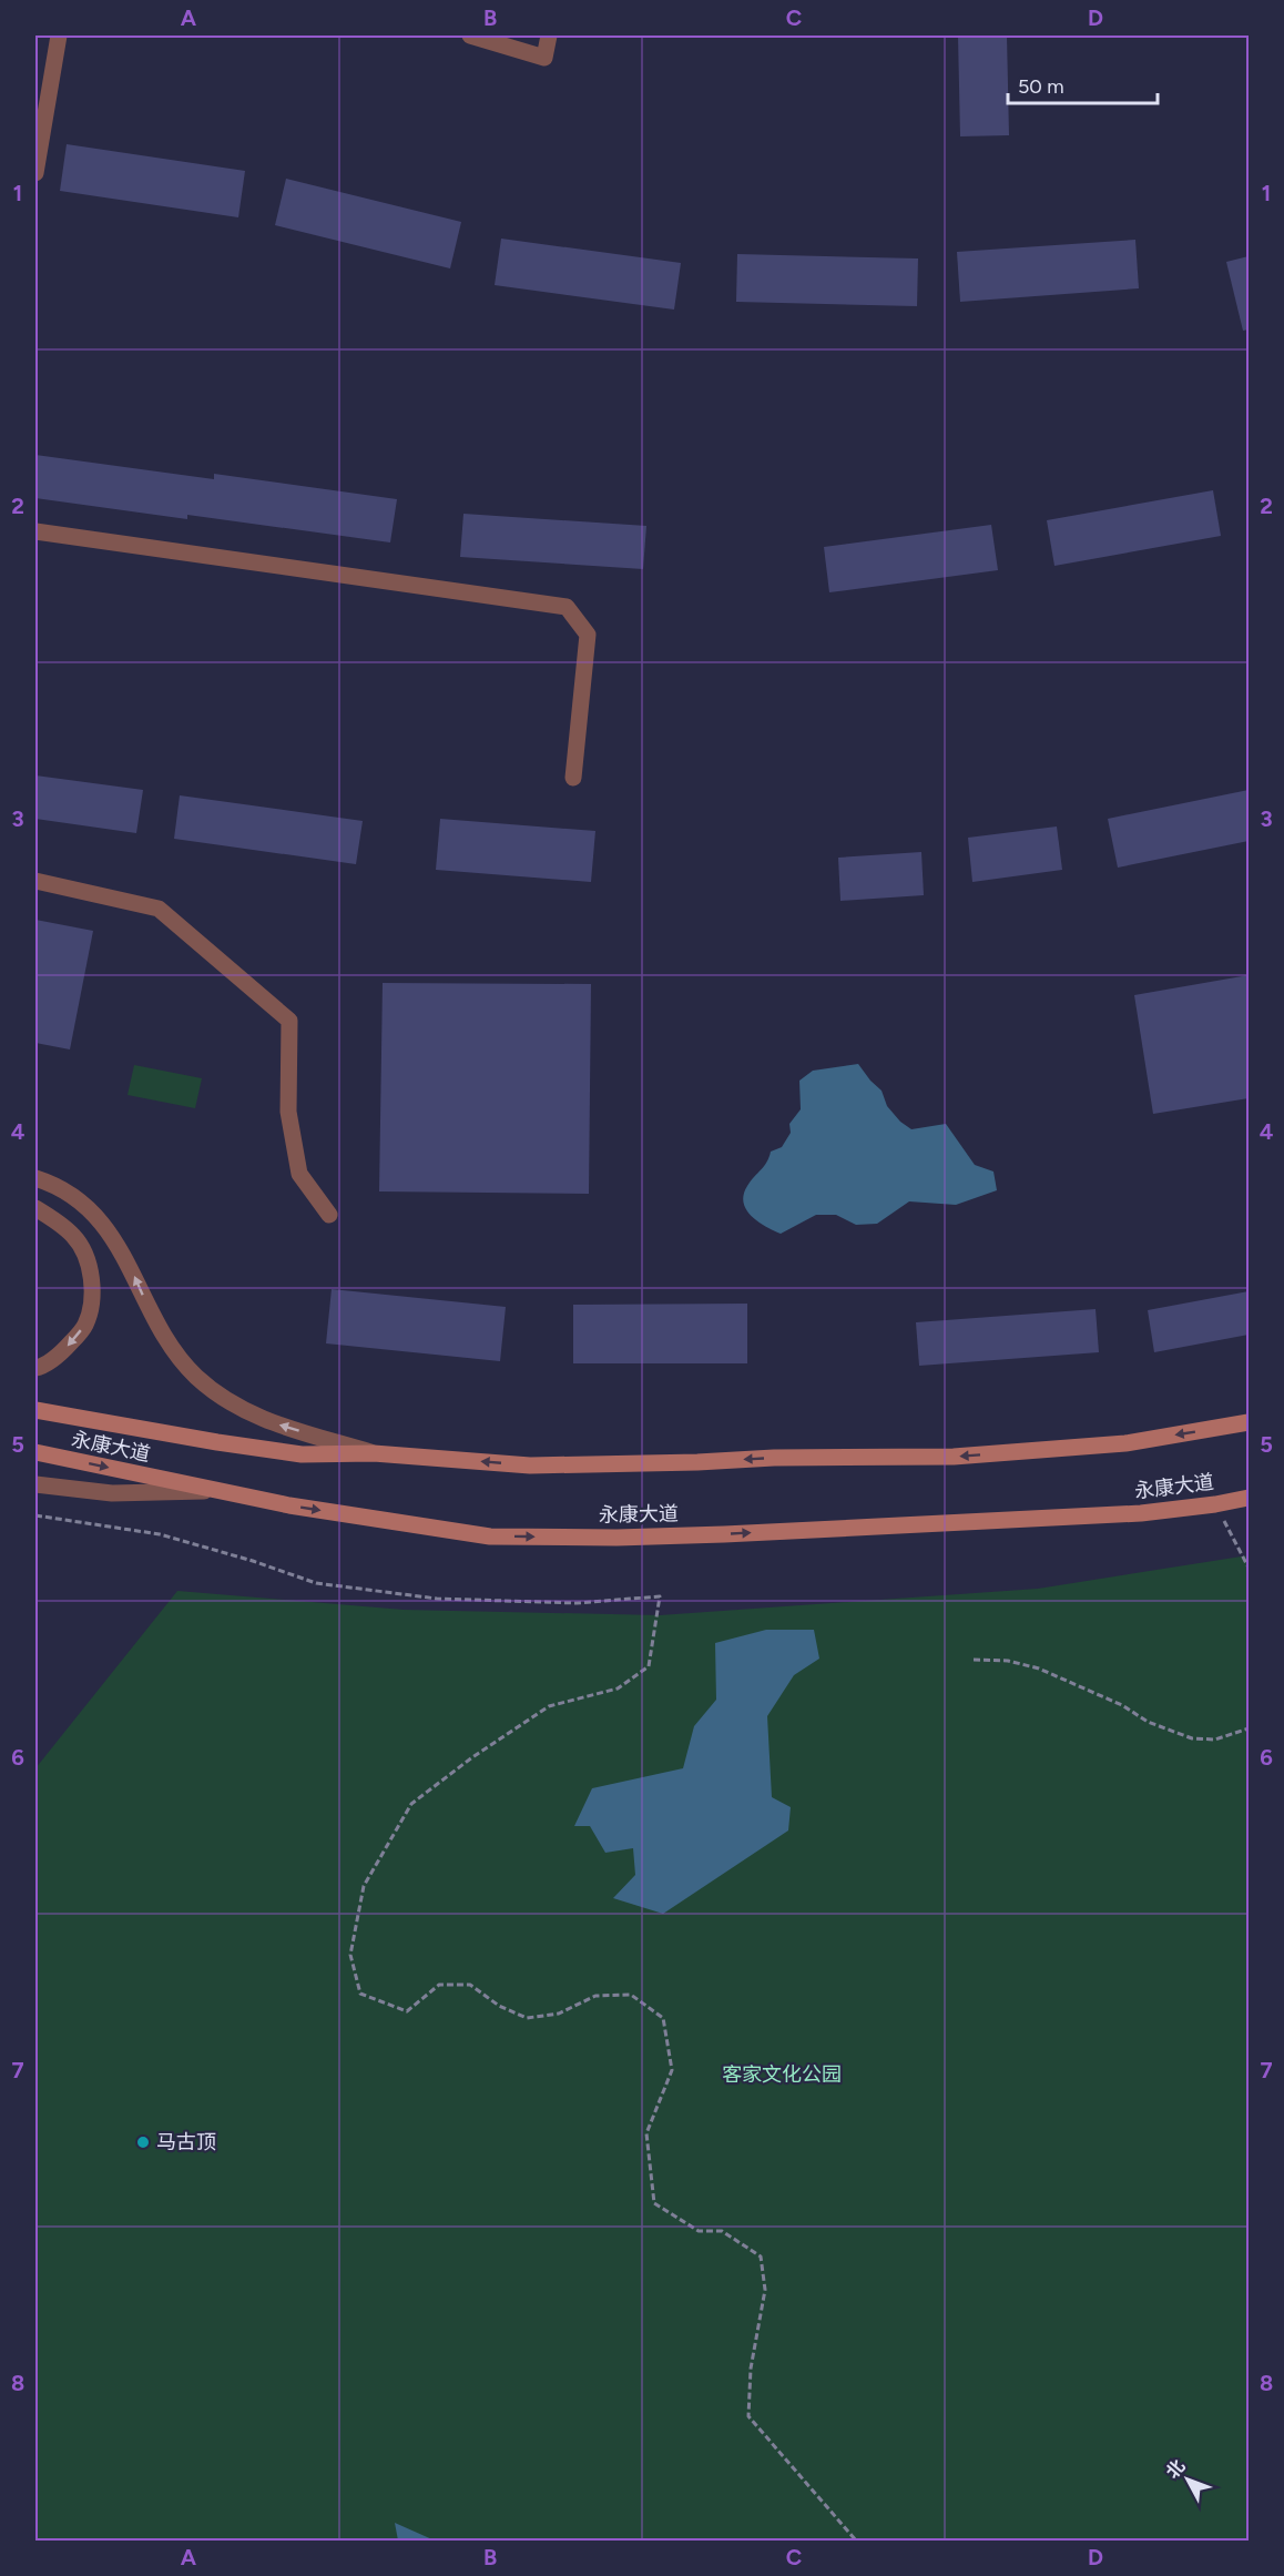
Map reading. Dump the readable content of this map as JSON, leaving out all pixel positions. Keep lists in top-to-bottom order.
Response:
{
  "streets": {
    "main road": ["永康大道"]
  },
  "parks": ["客家文化公园"],
  "places": ["马古顶"],
  "scale_bar": "50 m",
  "north": "top left",
  "grid": {
    "columns": [
      "A",
      "B",
      "C",
      "D"
    ],
    "rows": [
      "1",
      "2",
      "3",
      "4",
      "5",
      "6",
      "7",
      "8"
    ]
  }
}
